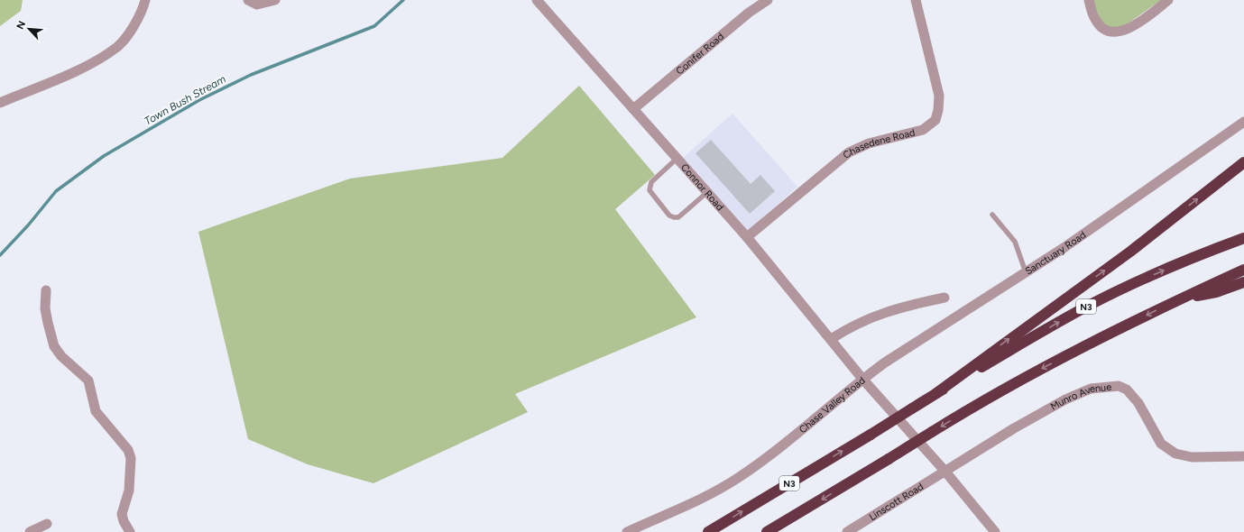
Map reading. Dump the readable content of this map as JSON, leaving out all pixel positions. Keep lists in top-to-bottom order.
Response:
{
  "streets": {
    "highway": ["N3"],
    "street": [
      "Conifer Road",
      "Chasedene Road",
      "Connor Road",
      "Sanctuary Road",
      "Munro Avenue",
      "Chase Valley Road",
      "Linscott Road"
    ]
  },
  "crossings": [
    ["Conifer Road", "Connor Road"],
    ["Chasedene Road", "Connor Road"],
    ["Connor Road", "Sanctuary Road"],
    ["Connor Road", "Chase Valley Road"],
    ["Sanctuary Road", "Chase Valley Road"],
    ["Munro Avenue", "Chase Valley Road"],
    ["Munro Avenue", "Linscott Road"],
    ["Chase Valley Road", "Linscott Road"]
  ],
  "water": ["Town Bush Stream"],
  "north": "top left"
}
